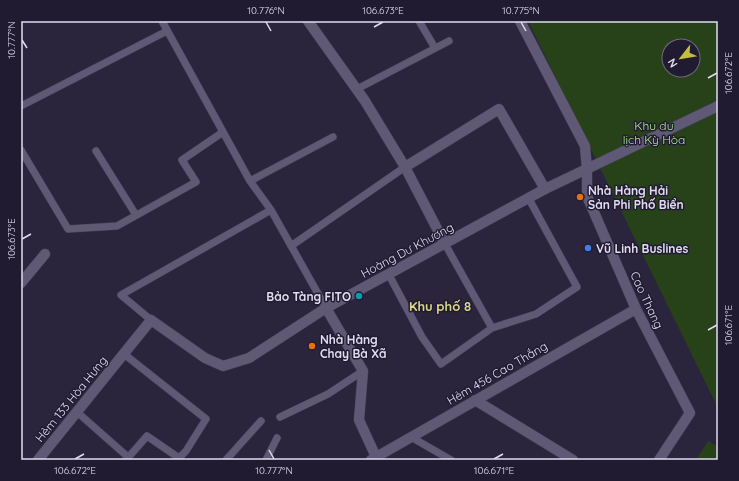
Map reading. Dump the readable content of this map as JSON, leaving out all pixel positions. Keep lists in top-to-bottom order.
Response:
{
  "streets": {
    "street": [
      "Hoàng Dư Khương",
      "Cao Thang",
      "Hẻm 456 Cao Thắng",
      "Hẻm 133 Hòa Hưng"
    ]
  },
  "crossings": [
    ["Hoàng Dư Khương", "Cao Thang"],
    ["Hoàng Dư Khương", "Hẻm 133 Hòa Hưng"],
    ["Cao Thang", "Hẻm 456 Cao Thắng"]
  ],
  "districts": ["Khu phố 8"],
  "parks": ["Khu du lịch Kỳ Hòa"],
  "places": [
    "Nhà Hàng Hải Sản Phi Phố Biển",
    "Vũ Linh Buslines",
    "Bảo Tàng FITO",
    "Nhà Hàng Chay Bà Xã"
  ],
  "north": "bottom left",
  "coordinates": [
    "10.776°N",
    "106.673°E",
    "10.775°N",
    "10.777°N",
    "106.672°E",
    "106.671°E"
  ]
}
